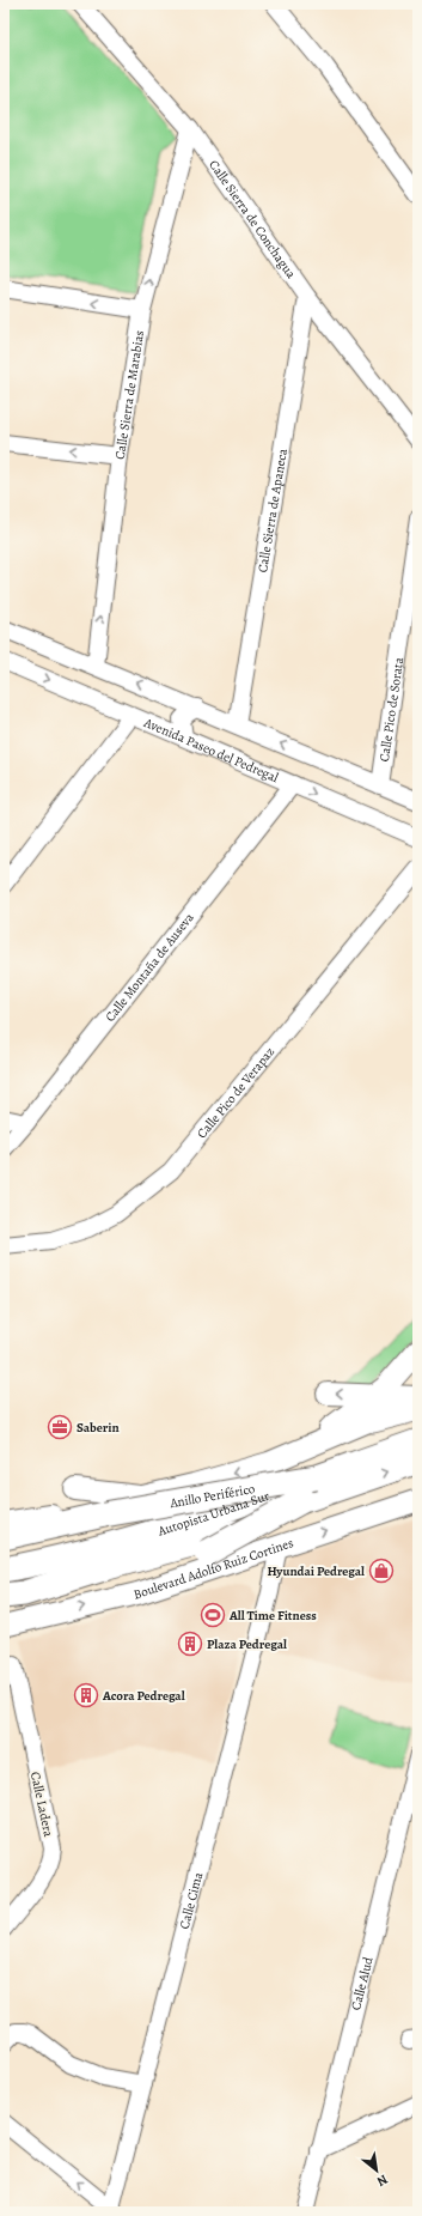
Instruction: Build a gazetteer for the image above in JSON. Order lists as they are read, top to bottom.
{
  "streets": {
    "highway": ["Anillo Periférico", "Autopista Urbana Sur"],
    "main road": ["Boulevard Adolfo Ruiz Cortines"],
    "street": [
      "Calle Sierra de Conchagua",
      "Calle Sierra de Marabias",
      "Calle Sierra de Apaneca",
      "Calle Pico de Sorata",
      "Avenida Paseo del Pedregal",
      "Calle Montaña de Auseva",
      "Calle Pico de Verapaz",
      "Calle Ladera",
      "Calle Cima",
      "Calle Alud"
    ]
  },
  "crossings": [
    ["Calle Sierra de Conchagua", "Calle Sierra de Marabias"],
    ["Calle Sierra de Conchagua", "Calle Sierra de Apaneca"],
    ["Avenida Paseo del Pedregal", "Calle Montaña de Auseva"],
    ["Boulevard Adolfo Ruiz Cortines", "Calle Cima"]
  ],
  "one_way": ["Calle Sierra de Marabias"],
  "places": {
    "office": ["Saberin"],
    "shop": ["Hyundai Pedregal"],
    "sports": ["All Time Fitness"],
    "building": ["Plaza Pedregal", "Acora Pedregal"]
  },
  "north": "bottom right"
}
